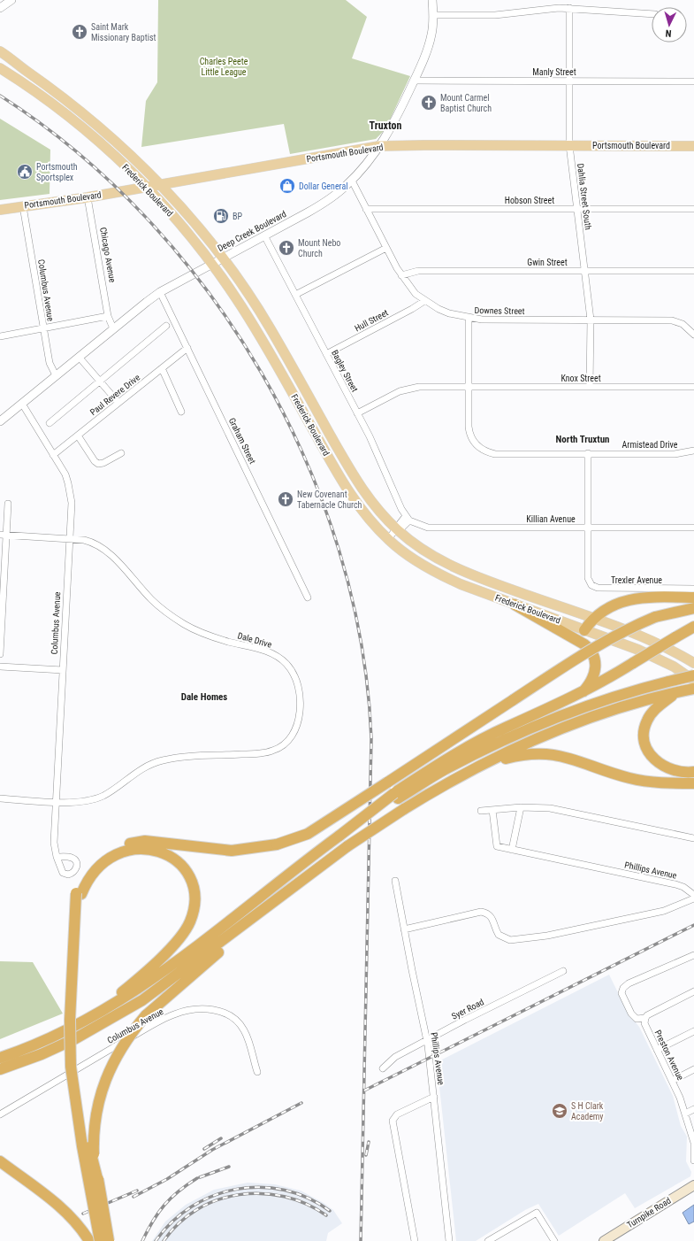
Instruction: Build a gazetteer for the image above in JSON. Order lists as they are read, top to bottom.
{
  "streets": {
    "main road": ["Portsmouth Boulevard", "Frederick Boulevard", "Turnpike Road"],
    "street": [
      "Manly Street",
      "Dahlia Street South",
      "Hobson Street",
      "Deep Creek Boulevard",
      "Chicago Avenue",
      "Gwin Street",
      "Columbus Avenue",
      "Downes Street",
      "Hull Street",
      "Bagley Street",
      "Knox Street",
      "Paul Revere Drive",
      "Graham Street",
      "Armistead Drive",
      "Killian Avenue",
      "Trexler Avenue",
      "Dale Drive",
      "Phillips Avenue",
      "Syer Road",
      "Preston Avenue"
    ]
  },
  "crossings": [
    ["Manly Street", "Dahlia Street South"],
    ["Manly Street", "Deep Creek Boulevard"],
    ["Portsmouth Boulevard", "Frederick Boulevard"],
    ["Portsmouth Boulevard", "Dahlia Street South"],
    ["Portsmouth Boulevard", "Deep Creek Boulevard"],
    ["Portsmouth Boulevard", "Chicago Avenue"],
    ["Portsmouth Boulevard", "Columbus Avenue"],
    ["Frederick Boulevard", "Deep Creek Boulevard"],
    ["Dahlia Street South", "Hobson Street"],
    ["Dahlia Street South", "Gwin Street"],
    ["Dahlia Street South", "Downes Street"],
    ["Dahlia Street South", "Knox Street"],
    ["Hobson Street", "Downes Street"],
    ["Deep Creek Boulevard", "Chicago Avenue"],
    ["Deep Creek Boulevard", "Columbus Avenue"],
    ["Deep Creek Boulevard", "Downes Street"],
    ["Deep Creek Boulevard", "Bagley Street"],
    ["Deep Creek Boulevard", "Graham Street"],
    ["Gwin Street", "Downes Street"],
    ["Columbus Avenue", "Paul Revere Drive"],
    ["Columbus Avenue", "Dale Drive"],
    ["Downes Street", "Hull Street"],
    ["Downes Street", "Armistead Drive"],
    ["Hull Street", "Bagley Street"],
    ["Bagley Street", "Killian Avenue"],
    ["Knox Street", "Armistead Drive"],
    ["Paul Revere Drive", "Graham Street"],
    ["Killian Avenue", "Trexler Avenue"],
    ["Phillips Avenue", "Syer Road"]
  ],
  "districts": ["Truxton", "North Truxtun", "Dale Homes"],
  "parks": ["Charles Peete Little League"],
  "places": {
    "church": [
      "Saint Mark Missionary Baptist",
      "Mount Carmel Baptist Church",
      "Mount Nebo Church",
      "New Covenant Tabernacle Church"
    ],
    "public building": ["Portsmouth Sportsplex"],
    "shop": ["Dollar General"],
    "fuel station": ["BP"],
    "school or university": ["S H Clark Academy"]
  },
  "north": "bottom"
}
